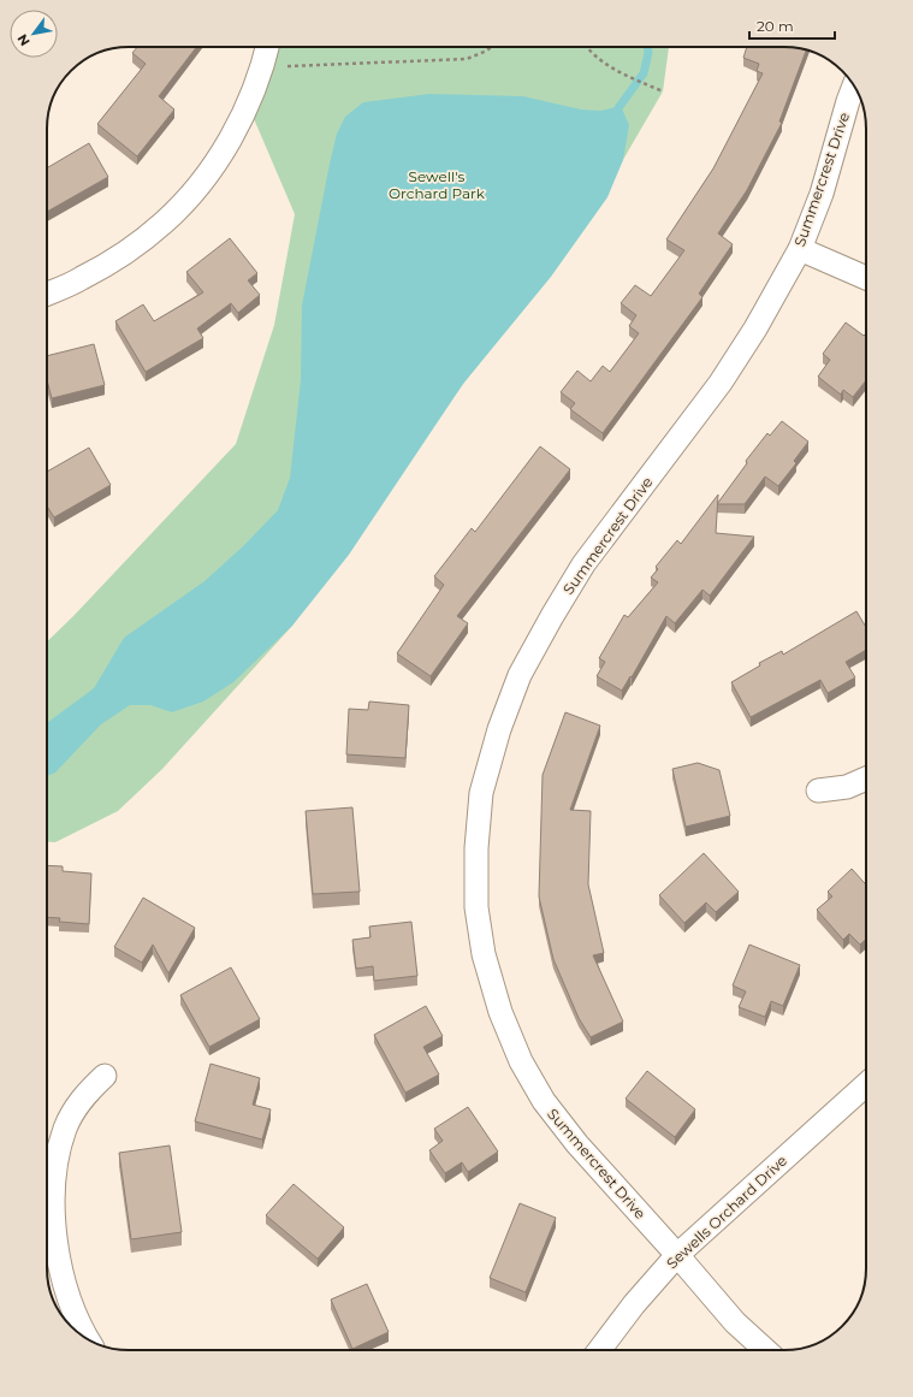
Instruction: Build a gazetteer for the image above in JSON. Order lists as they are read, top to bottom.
{
  "streets": {
    "street": ["Summercrest Drive", "Sewells Orchard Drive"]
  },
  "crossings": [
    ["Summercrest Drive", "Sewells Orchard Drive"]
  ],
  "parks": ["Sewell's Orchard Park"],
  "scale_bar": "20 m",
  "north": "bottom left"
}
